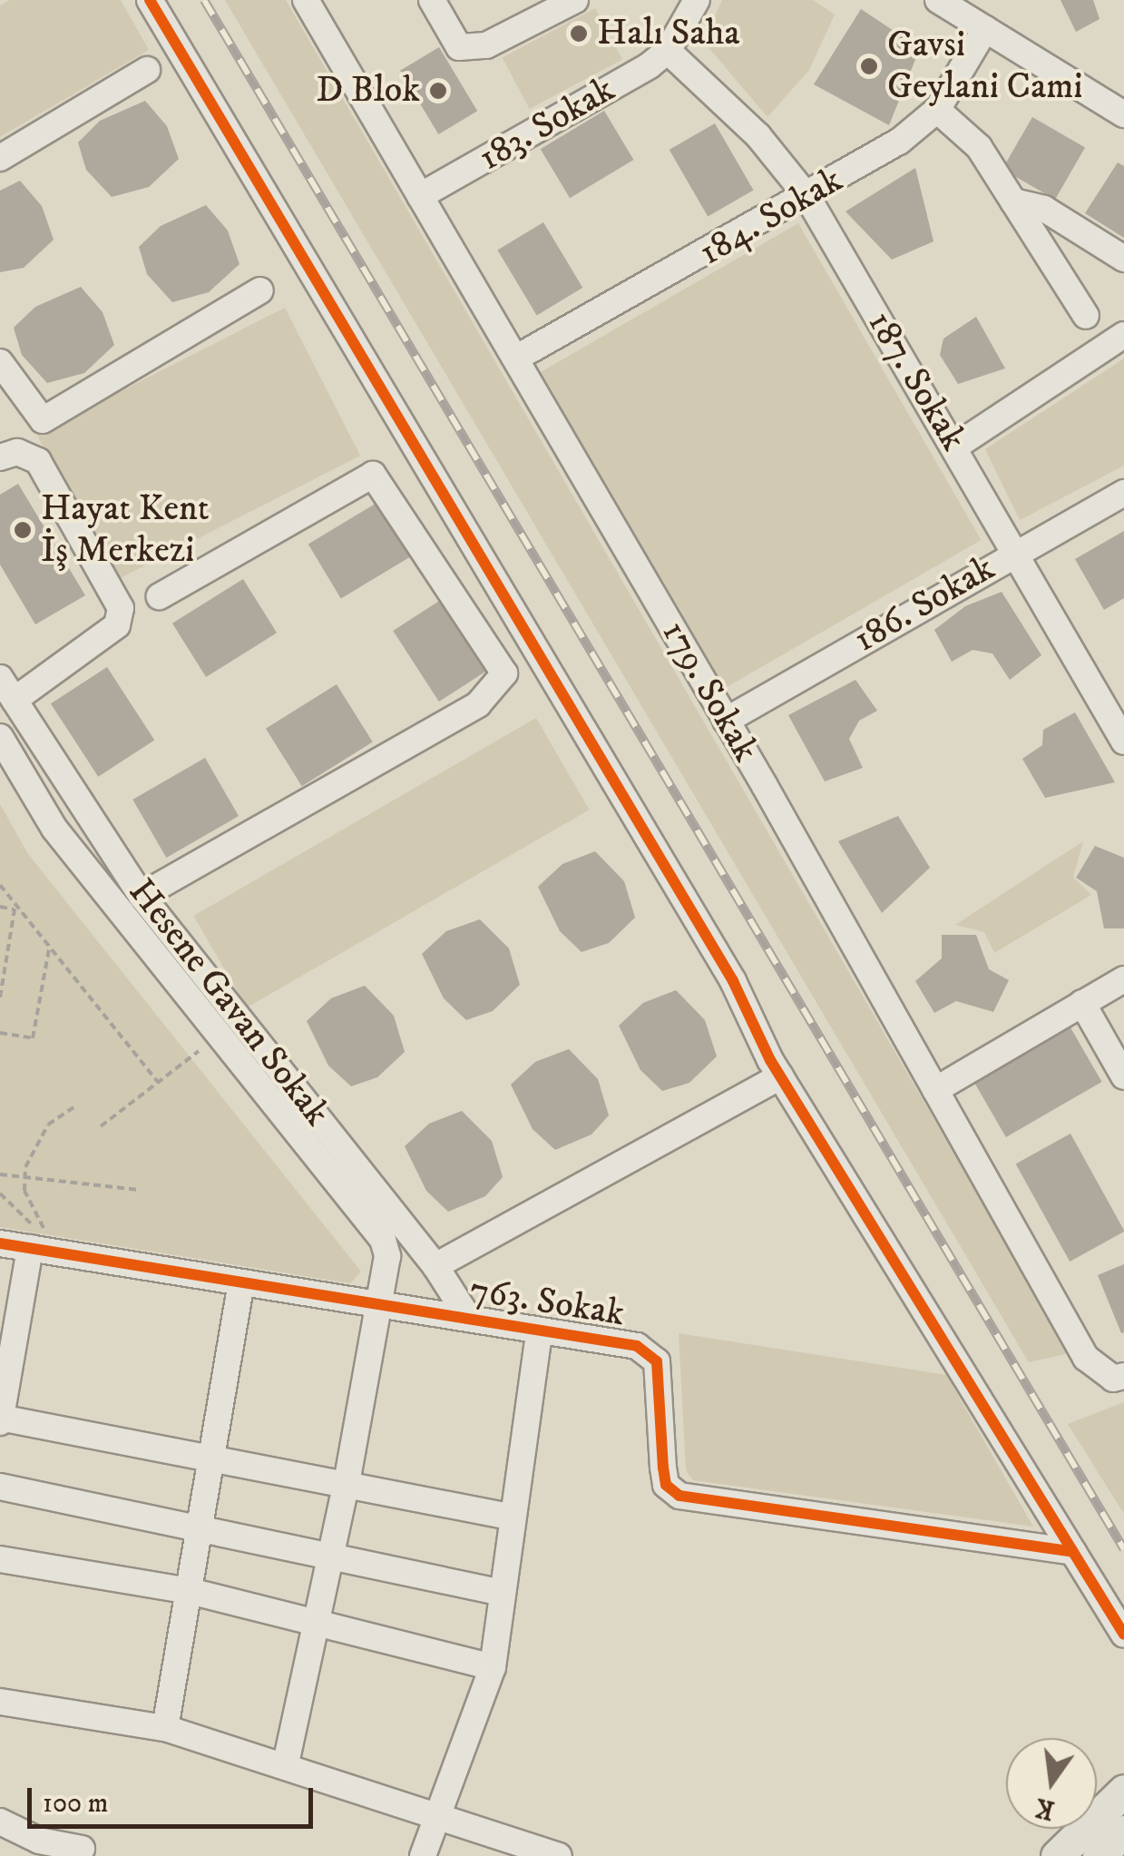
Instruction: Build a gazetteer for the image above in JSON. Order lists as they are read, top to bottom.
{
  "streets": {
    "street": [
      "183. Sokak",
      "184. Sokak",
      "187. Sokak",
      "186. Sokak",
      "179. Sokak",
      "Hesene Gavan Sokak",
      "763. Sokak"
    ]
  },
  "crossings": [
    ["183. Sokak", "187. Sokak"],
    ["183. Sokak", "179. Sokak"],
    ["184. Sokak", "187. Sokak"],
    ["184. Sokak", "179. Sokak"],
    ["187. Sokak", "186. Sokak"],
    ["186. Sokak", "179. Sokak"],
    ["Hesene Gavan Sokak", "763. Sokak"]
  ],
  "places": [
    "Halı Saha",
    "Gavsi Geylani Cami",
    "D Blok",
    "Hayat Kent İş Merkezi"
  ],
  "scale_bar": "100 m",
  "north": "bottom"
}
